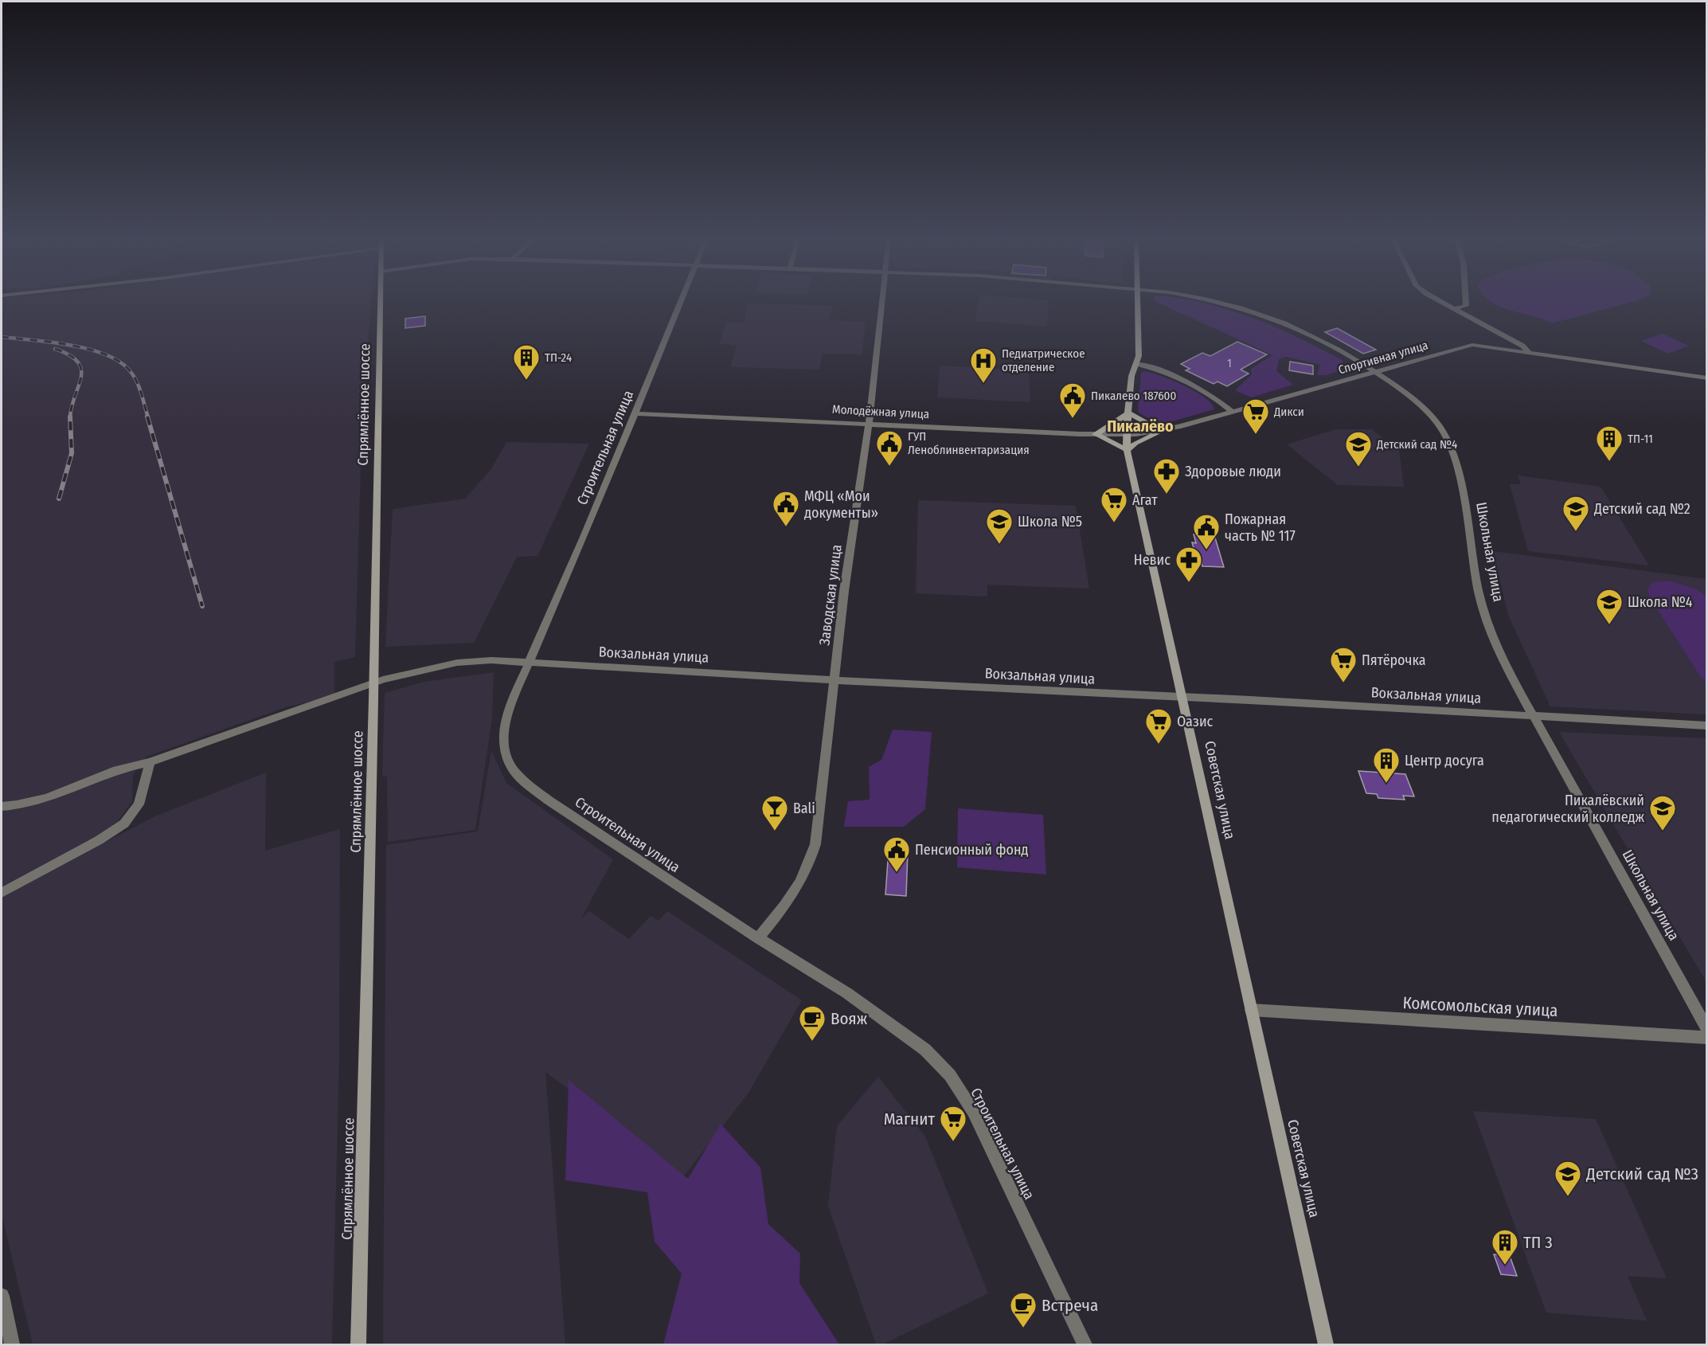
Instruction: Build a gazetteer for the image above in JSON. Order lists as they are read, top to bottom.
{
  "streets": {
    "street": [
      "Спортивная улица",
      "Спрямлённое шоссе",
      "Молодёжная улица",
      "Строительная улица",
      "Школьная улица",
      "Заводская улица",
      "Вокзальная улица",
      "Советская улица",
      "Комсомольская улица"
    ]
  },
  "crossings": [
    ["Спортивная улица", "Молодёжная улица"],
    ["Спортивная улица", "Школьная улица"],
    ["Спортивная улица", "Советская улица"],
    ["Спрямлённое шоссе", "Вокзальная улица"],
    ["Молодёжная улица", "Строительная улица"],
    ["Молодёжная улица", "Заводская улица"],
    ["Молодёжная улица", "Советская улица"],
    ["Строительная улица", "Заводская улица"],
    ["Строительная улица", "Вокзальная улица"],
    ["Школьная улица", "Вокзальная улица"],
    ["Заводская улица", "Вокзальная улица"],
    ["Вокзальная улица", "Советская улица"],
    ["Советская улица", "Комсомольская улица"]
  ],
  "districts": ["Пикалёво"],
  "places": {
    "building": [
      "ТП-24",
      "ТП-11",
      "Центр досуга",
      "ТП 3"
    ],
    "hospital": ["Педиатрическое отделение"],
    "public building": [
      "Пикалево 187600",
      "ГУП Леноблинвентаризация",
      "МФЦ «Мои документы»",
      "Пожарная часть № 117",
      "Пенсионный фонд"
    ],
    "supermarket": [
      "Дикси",
      "Агат",
      "Пятёрочка",
      "Оазис",
      "Магнит"
    ],
    "school or university": [
      "Детский сад №4",
      "Детский сад №2",
      "Школа №5",
      "Школа №4",
      "Пикалёвский педагогический колледж",
      "Детский сад №3"
    ],
    "pharmacy": ["Здоровые люди", "Невис"],
    "bar": ["Bali"],
    "cafe": ["Вояж", "Встреча"]
  },
  "house_numbers": ["1"]
}
